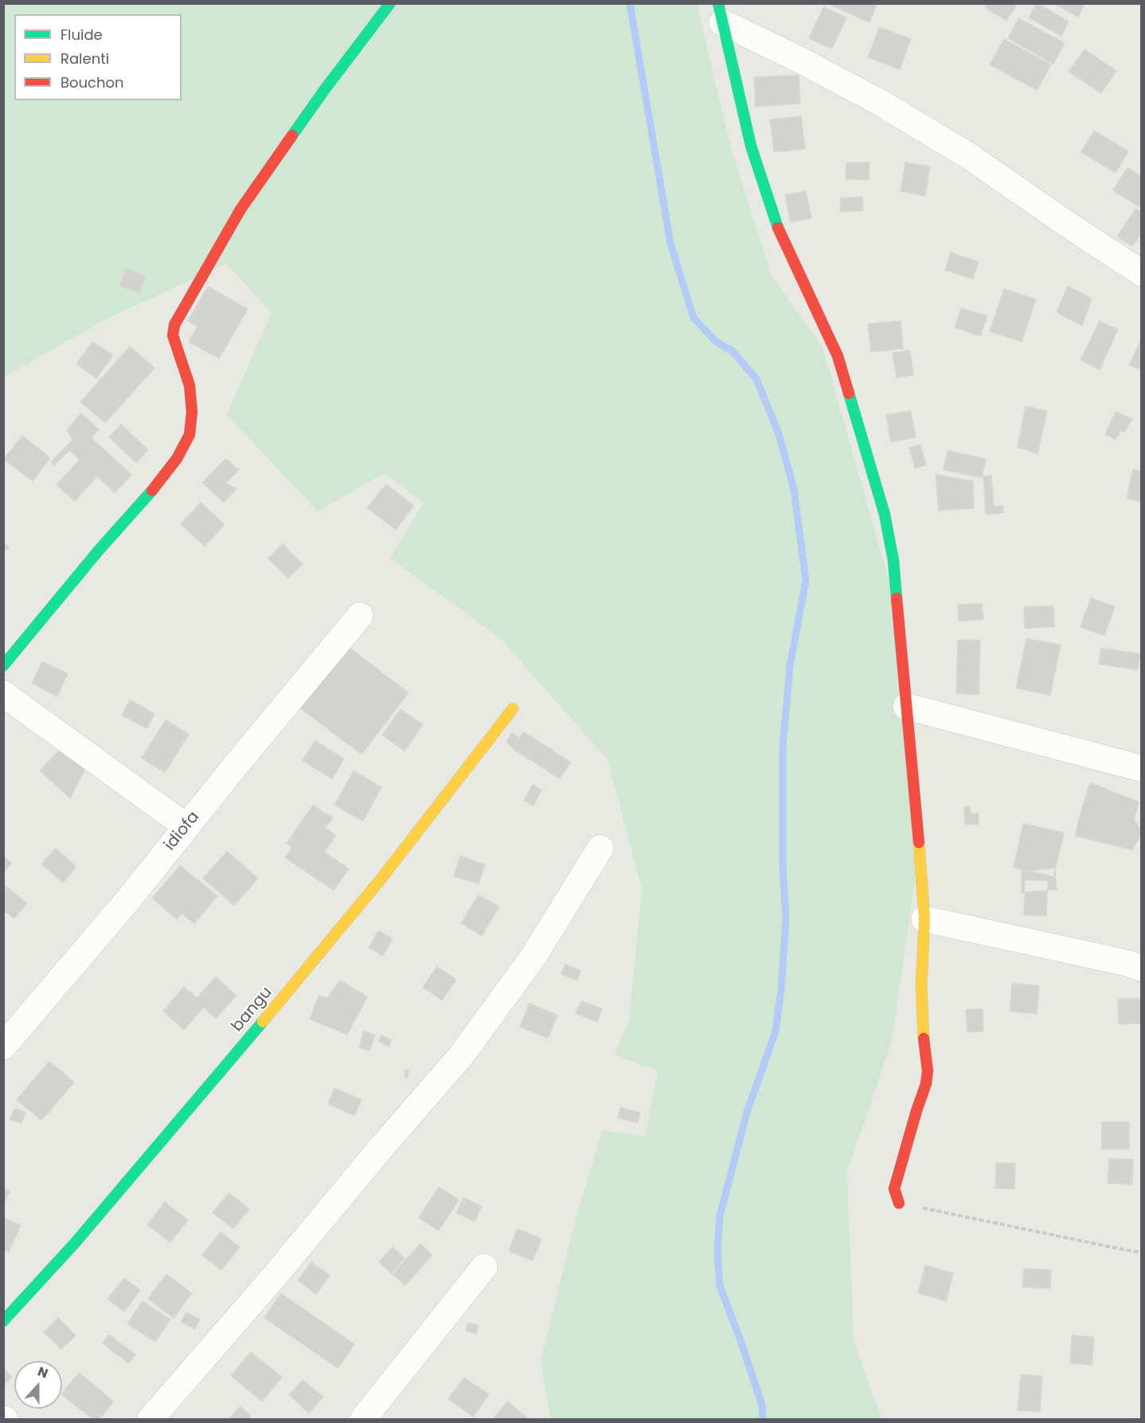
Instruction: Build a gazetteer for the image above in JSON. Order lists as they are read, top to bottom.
{
  "streets": {
    "street": ["idiofa", "bangu"]
  },
  "legend": ["Fluide", "Ralenti", "Bouchon"],
  "north": "top"
}
